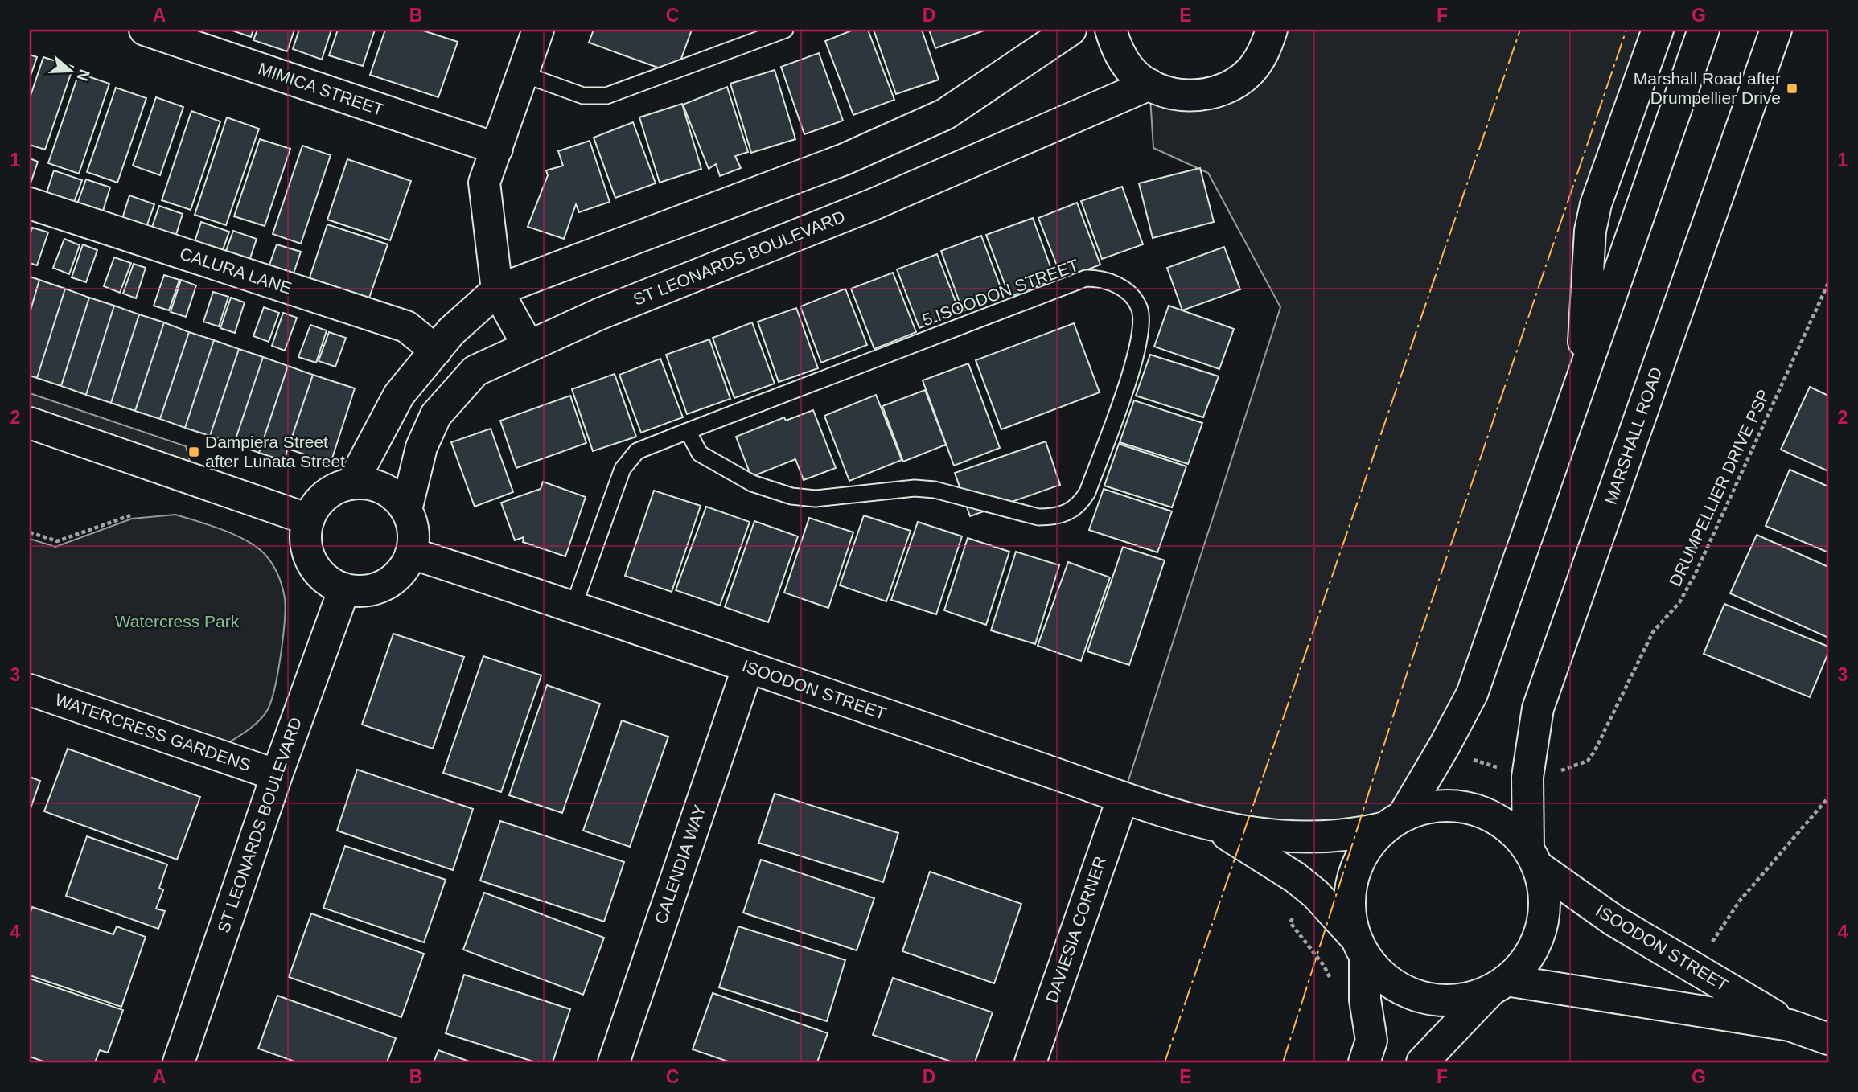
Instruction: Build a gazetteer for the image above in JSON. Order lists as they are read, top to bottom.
{
  "streets": {
    "street": [
      "MIMICA STREET",
      "ST LEONARDS BOULEVARD",
      "CALURA LANE",
      "MARSHALL ROAD",
      "ISOODON STREET",
      "WATERCRESS GARDENS",
      "CALENDIA WAY",
      "DAVIESIA CORNER"
    ],
    "lane": ["5 ISOODON STREET"],
    "path": ["DRUMPELLIER DRIVE PSP"]
  },
  "crossings": [
    ["ST LEONARDS BOULEVARD", "ISOODON STREET"],
    ["ST LEONARDS BOULEVARD", "WATERCRESS GARDENS"],
    ["5 ISOODON STREET", "ISOODON STREET"],
    ["MARSHALL ROAD", "DRUMPELLIER DRIVE PSP"],
    ["MARSHALL ROAD", "ISOODON STREET"],
    ["ISOODON STREET", "CALENDIA WAY"],
    ["ISOODON STREET", "DAVIESIA CORNER"]
  ],
  "parks": ["Watercress Park"],
  "places": {
    "transit": ["Marshall Road after Drumpellier Drive", "Dampiera Street after Lunata Street"]
  },
  "north": "right",
  "grid": {
    "columns": [
      "A",
      "B",
      "C",
      "D",
      "E",
      "F",
      "G"
    ],
    "rows": [
      "1",
      "2",
      "3",
      "4"
    ]
  }
}
